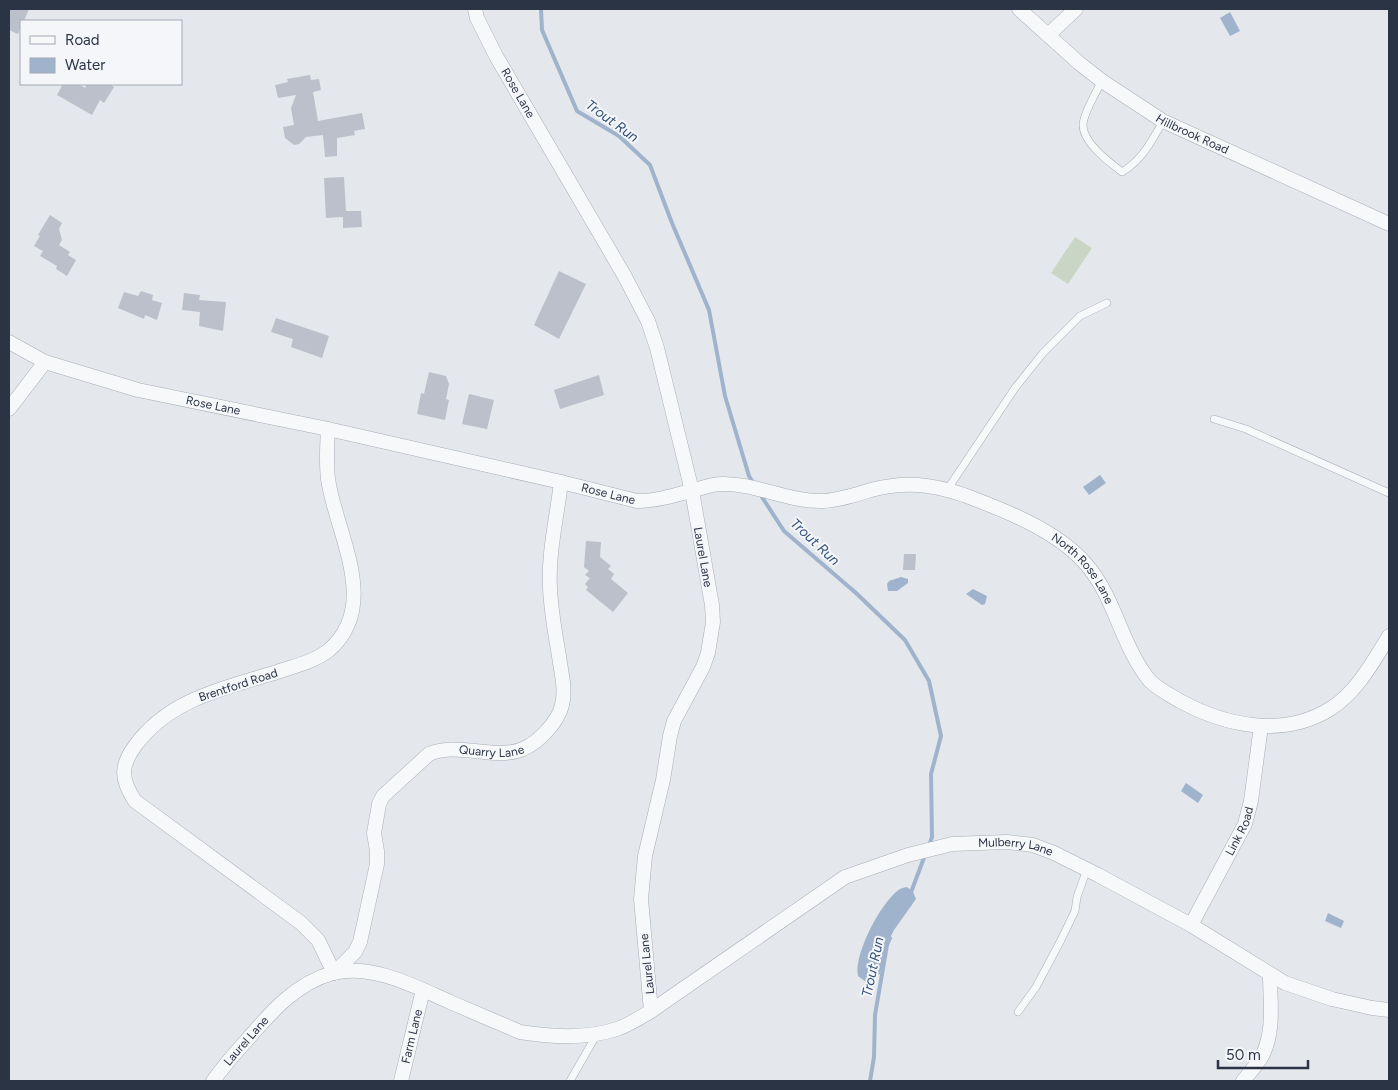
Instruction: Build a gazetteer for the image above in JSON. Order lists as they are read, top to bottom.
{
  "streets": {
    "street": [
      "Rose Lane",
      "Hillbrook Road",
      "Laurel Lane",
      "North Rose Lane",
      "Brentford Road",
      "Quarry Lane",
      "Link Road",
      "Mulberry Lane",
      "Farm Lane"
    ]
  },
  "crossings": [
    ["Rose Lane", "Laurel Lane"],
    ["Rose Lane", "North Rose Lane"],
    ["Rose Lane", "Brentford Road"],
    ["Rose Lane", "Quarry Lane"],
    ["Laurel Lane", "North Rose Lane"],
    ["Laurel Lane", "Brentford Road"],
    ["Laurel Lane", "Quarry Lane"],
    ["Laurel Lane", "Mulberry Lane"],
    ["Laurel Lane", "Farm Lane"],
    ["North Rose Lane", "Link Road"],
    ["Brentford Road", "Quarry Lane"],
    ["Link Road", "Mulberry Lane"]
  ],
  "water": ["Trout Run"],
  "legend": ["Road", "Water"],
  "scale_bar": "50 m"
}
